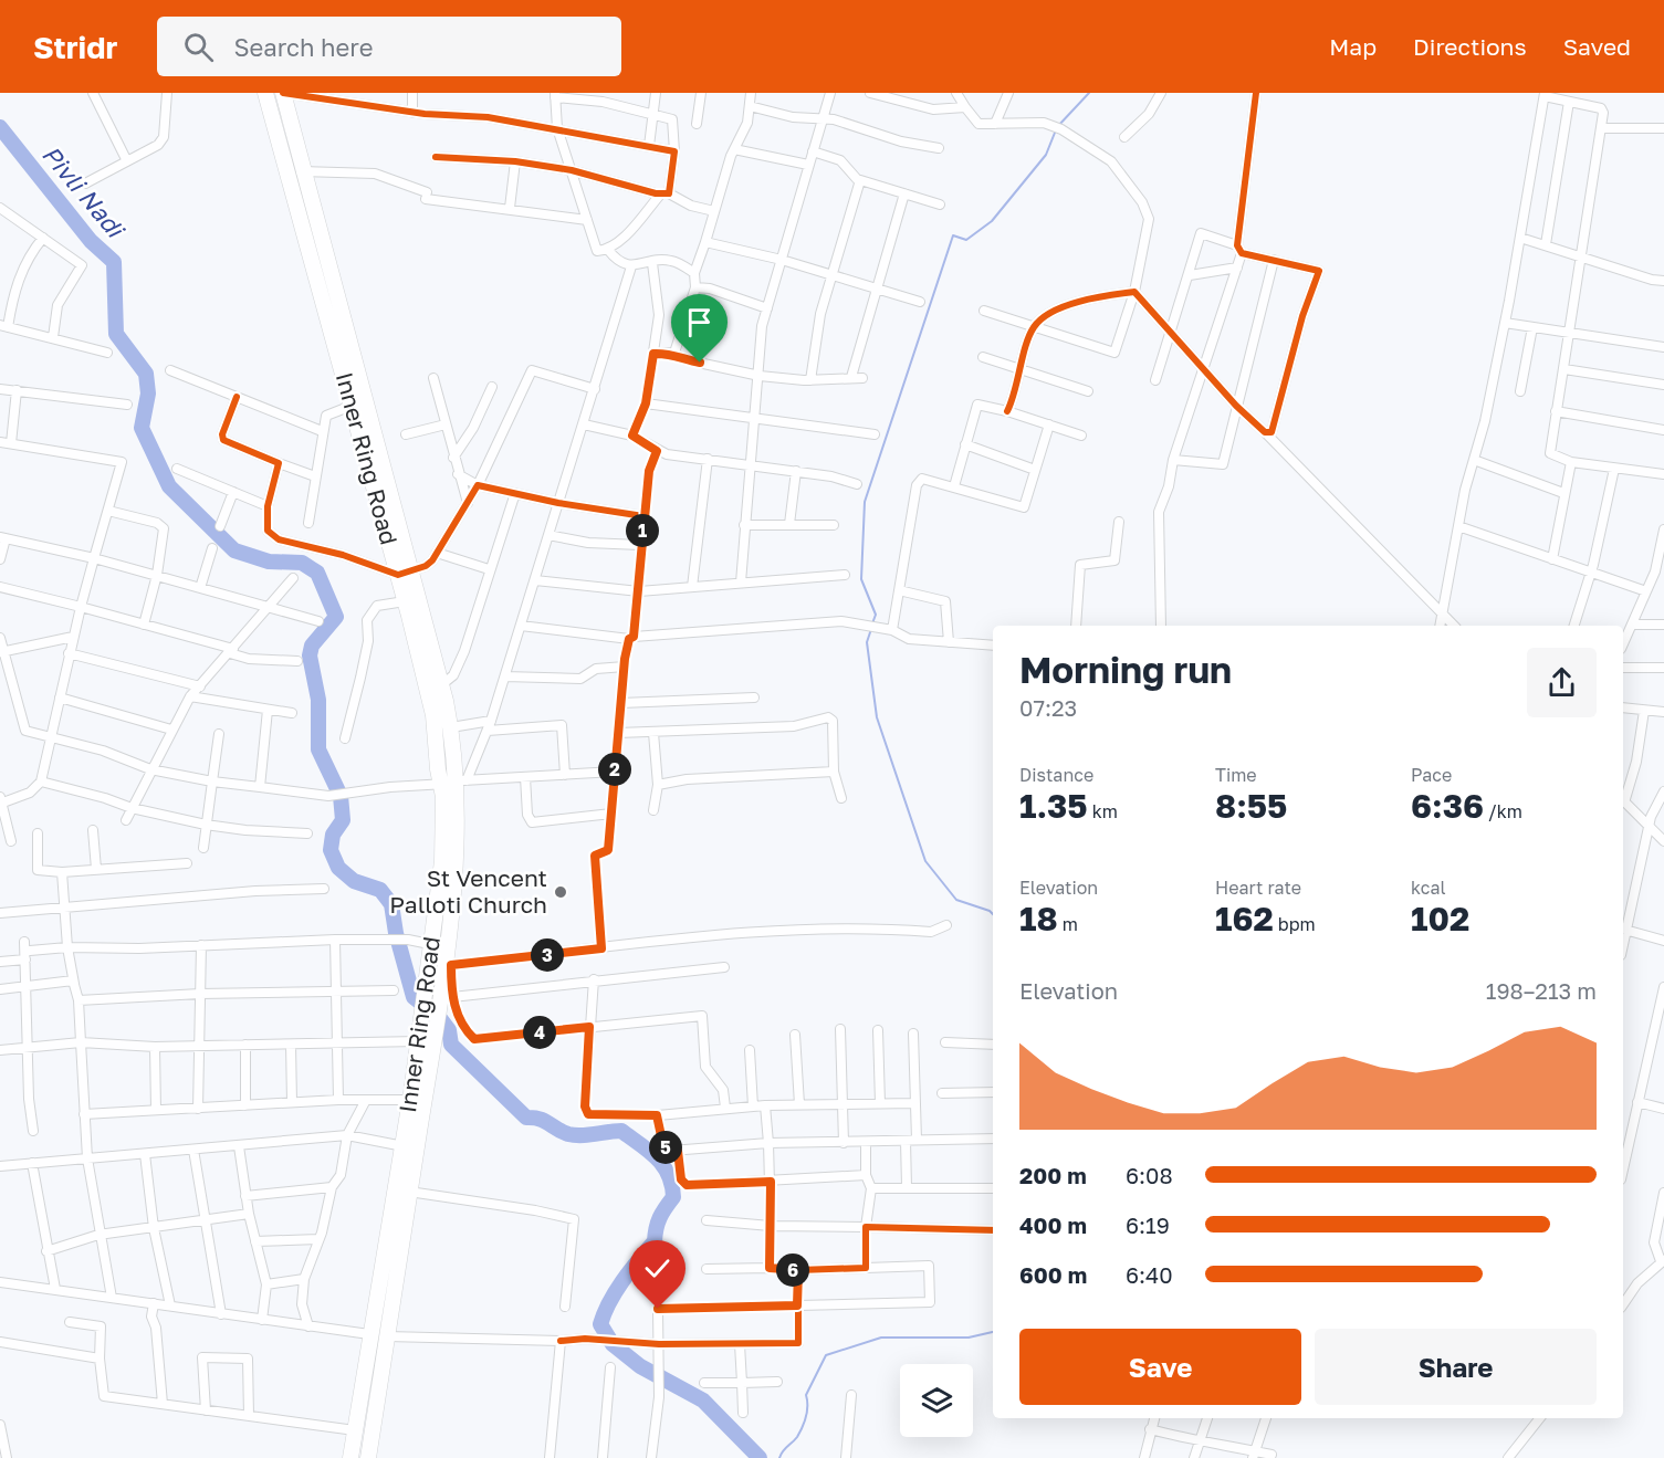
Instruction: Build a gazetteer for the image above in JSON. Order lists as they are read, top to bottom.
{
  "streets": {
    "highway": ["Inner Ring Road"]
  },
  "water": ["Pivli Nadi"],
  "places": ["St Vencent Palloti Church"],
  "page": {
    "header": "Stridr",
    "search": "Search here",
    "nav": ["Map", "Directions", "Saved"],
    "pins": [
      "1",
      "2",
      "3",
      "4",
      "5",
      "6"
    ],
    "heading": ["Morning run", "07:23"],
    "stats": [
      ["Distance", "1.35 km"],
      ["Time", "8:55"],
      ["Pace", "6:36 /km"],
      ["Elevation", "18 m"],
      ["Heart rate", "162 bpm"],
      ["kcal", "102"]
    ],
    "chart": ["Elevation", "198–213 m"],
    "list": [
      {
        "name": "200 m",
        "note": "6:08"
      },
      {
        "name": "400 m",
        "note": "6:19"
      },
      {
        "name": "600 m",
        "note": "6:40"
      }
    ],
    "buttons": ["Save", "Share"]
  }
}
